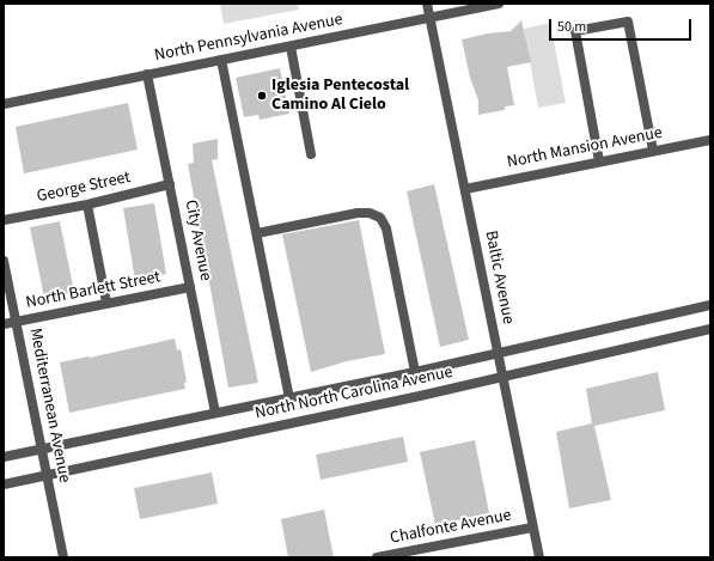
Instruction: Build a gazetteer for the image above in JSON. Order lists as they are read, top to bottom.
{
  "streets": {
    "street": [
      "North Pennsylvania Avenue",
      "North Mansion Avenue",
      "George Street",
      "City Avenue",
      "Baltic Avenue",
      "North Barlett Street",
      "North North Carolina Avenue",
      "Mediterranean Avenue",
      "Chalfonte Avenue"
    ]
  },
  "crossings": [
    ["North Pennsylvania Avenue", "City Avenue"],
    ["North Pennsylvania Avenue", "Baltic Avenue"],
    ["North Mansion Avenue", "Baltic Avenue"],
    ["George Street", "City Avenue"],
    ["City Avenue", "North Barlett Street"],
    ["City Avenue", "North North Carolina Avenue"],
    ["Baltic Avenue", "North North Carolina Avenue"],
    ["Baltic Avenue", "Chalfonte Avenue"],
    ["North Barlett Street", "Mediterranean Avenue"],
    ["North North Carolina Avenue", "Mediterranean Avenue"]
  ],
  "places": ["Iglesia Pentecostal Camino Al Cielo"],
  "scale_bar": "50 m"
}
